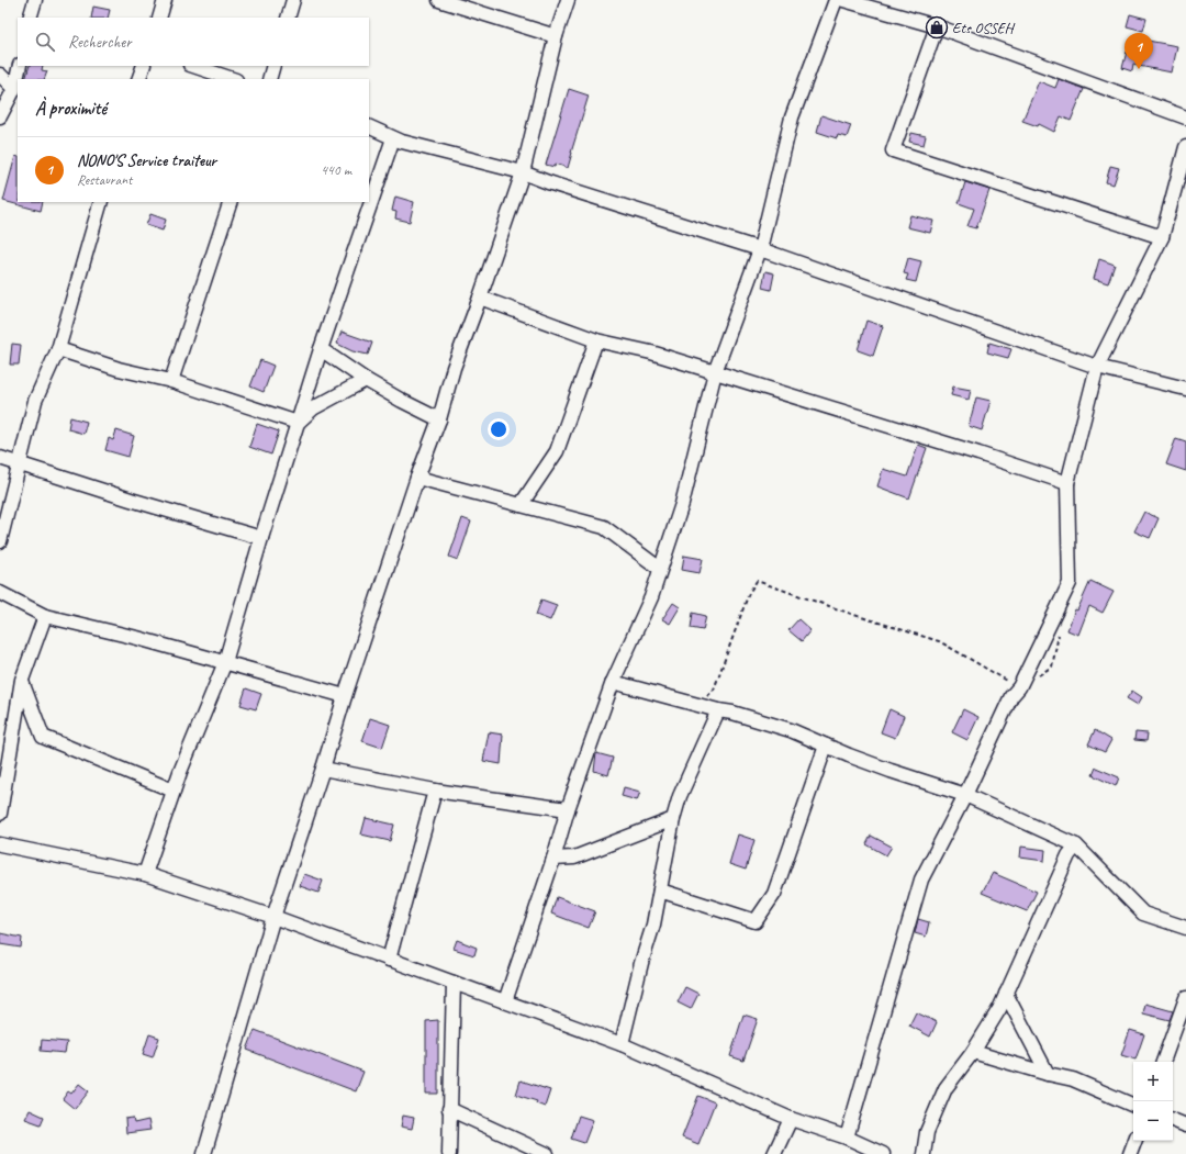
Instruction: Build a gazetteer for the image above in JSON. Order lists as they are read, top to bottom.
{
  "places": {
    "shop": ["Ets OSSEH"]
  },
  "page": {
    "search": "Rechercher",
    "pins": "1",
    "heading": "À proximité",
    "list": [
      {
        "mark": "1",
        "name": "NONO'S Service traiteur",
        "note": "Restaurant",
        "value": "440 m"
      }
    ],
    "map_buttons": ["+", "−"]
  }
}
